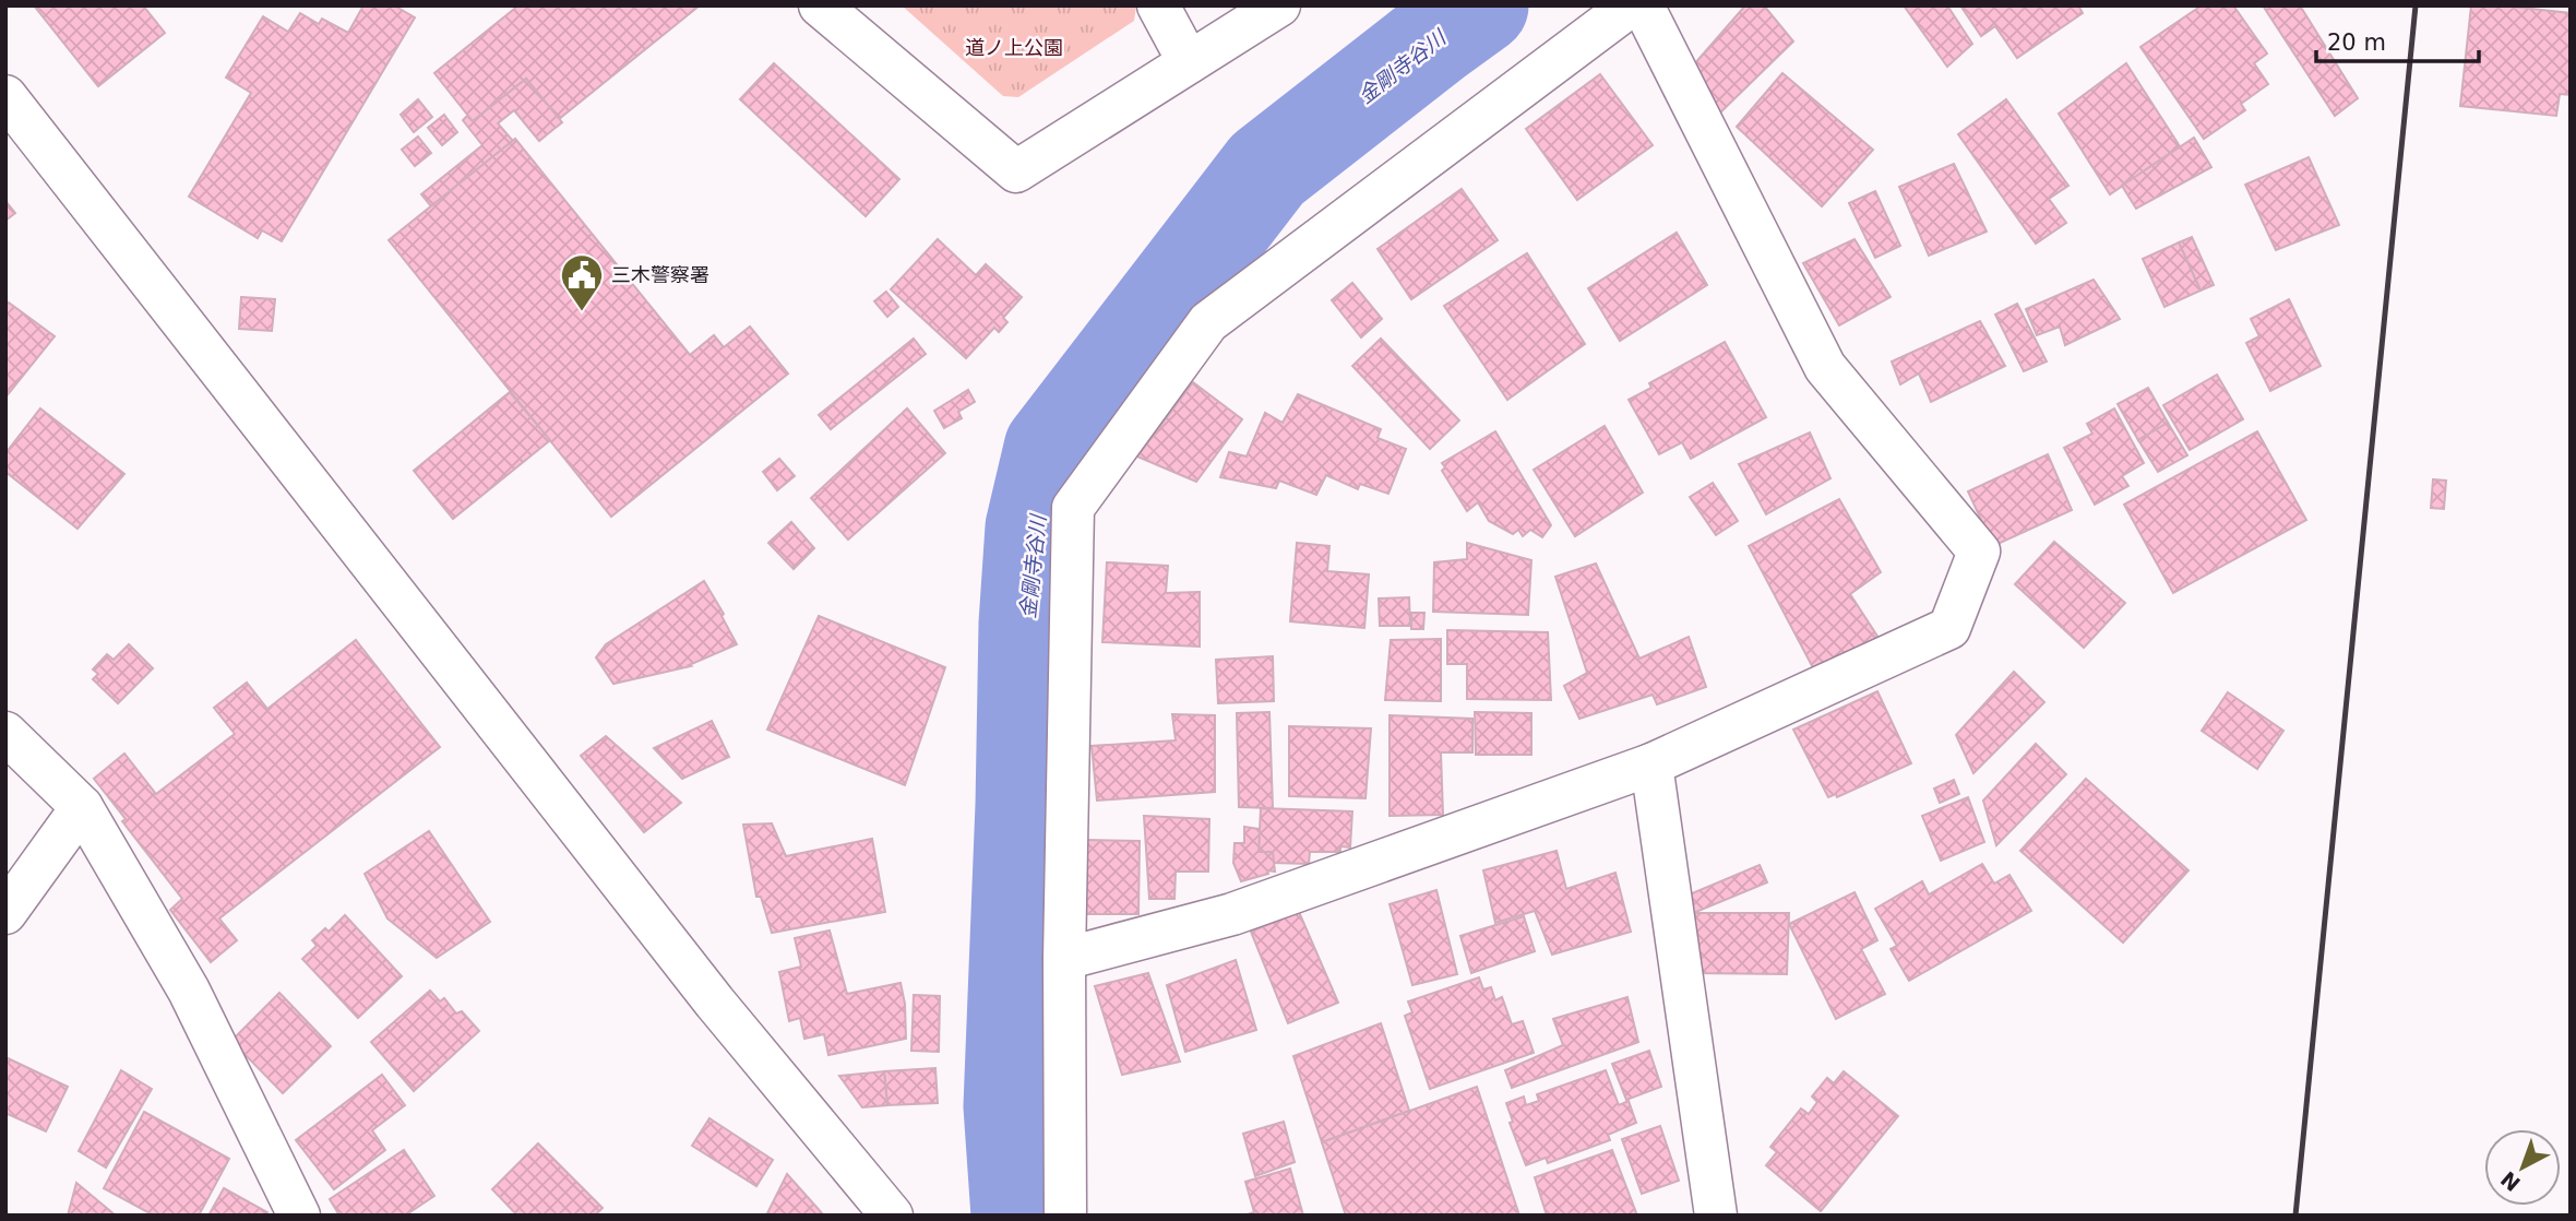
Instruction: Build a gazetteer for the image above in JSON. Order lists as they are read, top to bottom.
{
  "water": ["金剛寺谷川"],
  "parks": ["道ノ上公園"],
  "places": {
    "public building": ["三木警察署"]
  },
  "scale_bar": "20 m",
  "north": "bottom left"
}
